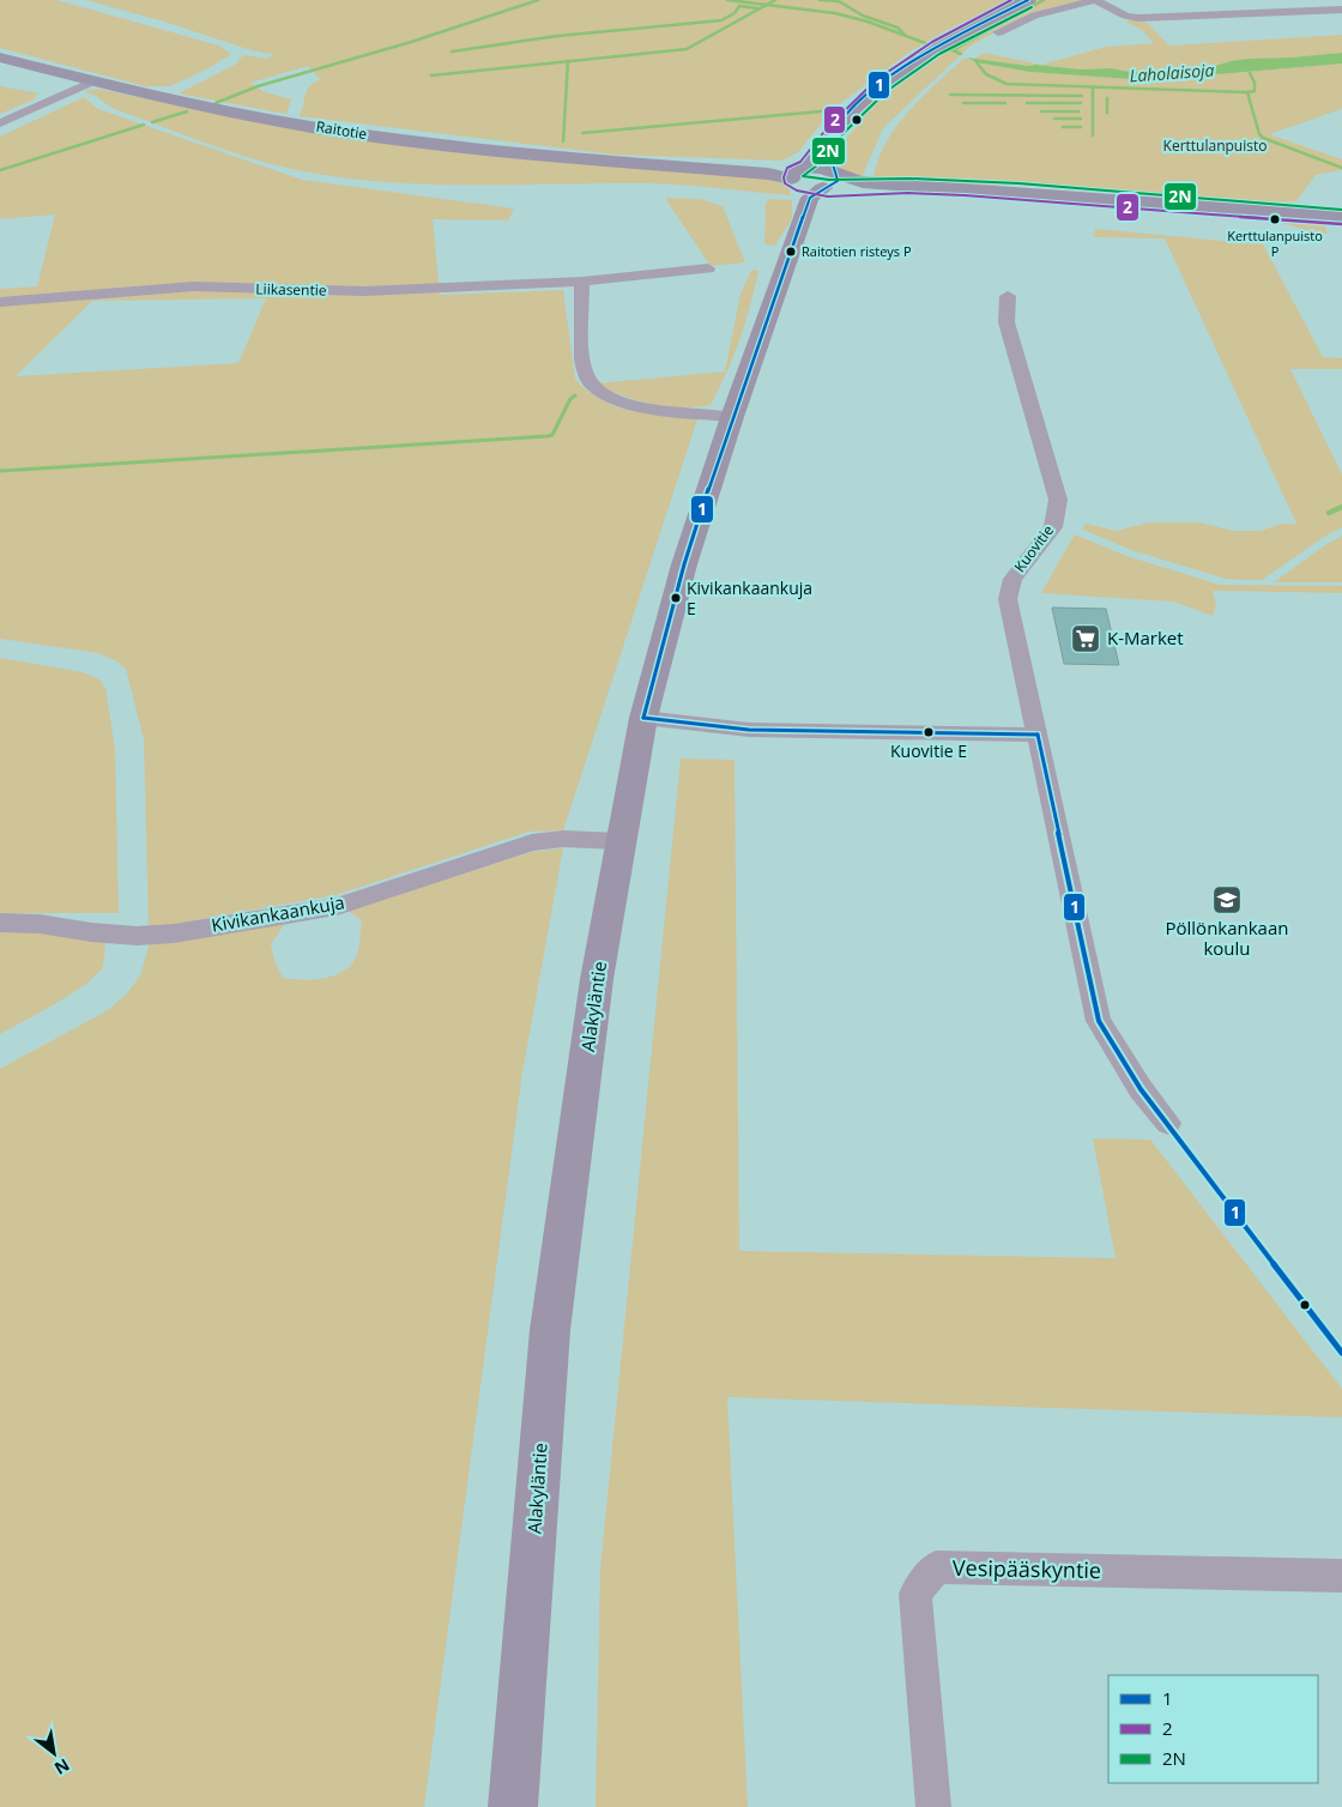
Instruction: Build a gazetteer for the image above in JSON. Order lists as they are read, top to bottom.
{
  "streets": {
    "main road": ["Raitotie", "Alakyläntie"],
    "street": [
      "Liikasentie",
      "Kuovitie",
      "Kivikankaankuja",
      "Vesipääskyntie"
    ]
  },
  "crossings": [
    ["Raitotie", "Alakyläntie"],
    ["Kivikankaankuja", "Alakyläntie"]
  ],
  "water": ["Laholaisoja"],
  "parks": ["Kerttulanpuisto"],
  "places": {
    "other": [
      "Kerttulanpuisto P",
      "Raitotien risteys P",
      "Kivikankaankuja E",
      "Kuovitie E"
    ],
    "supermarket": ["K-Market"],
    "school or university": ["Pöllönkankaan koulu"]
  },
  "lines": ["transit line 1", "transit line 2", "transit line 2N"],
  "legend": ["1", "2", "2N"],
  "north": "bottom right"
}
